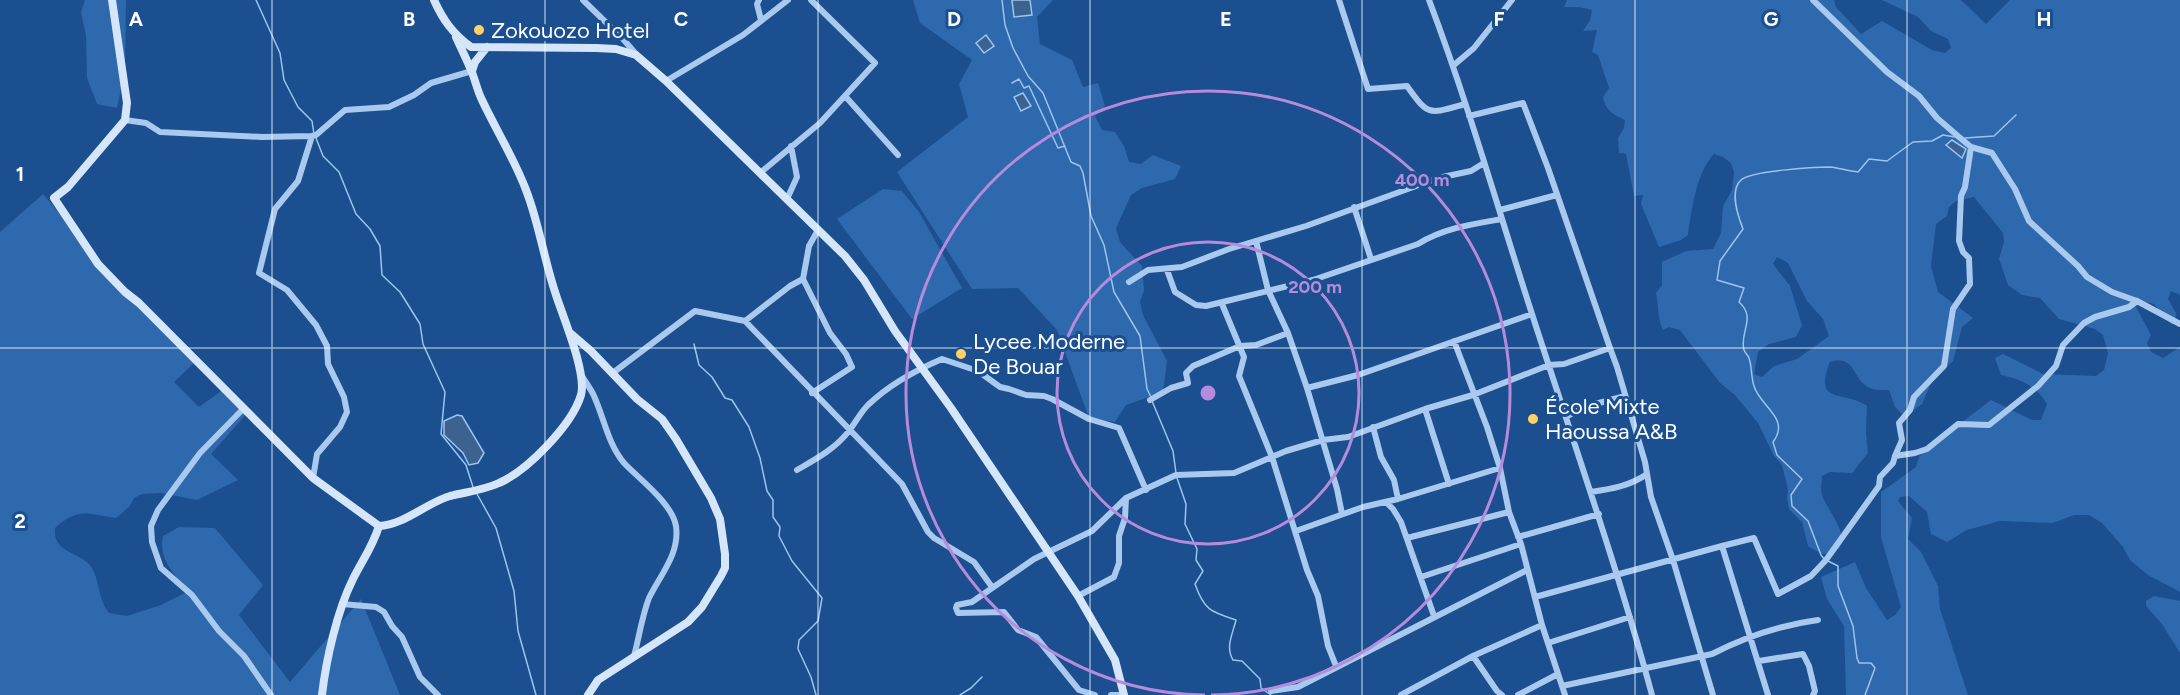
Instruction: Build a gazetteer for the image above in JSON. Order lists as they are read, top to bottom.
{
  "places": ["Zokouozo Hotel", "Lycee Moderne De Bouar", "École Mixte Haoussa A&B"],
  "grid": {
    "columns": [
      "A",
      "B",
      "C",
      "D",
      "E",
      "F",
      "G",
      "H"
    ],
    "rows": ["1", "2"]
  },
  "rings": ["400 m", "200 m"]
}
